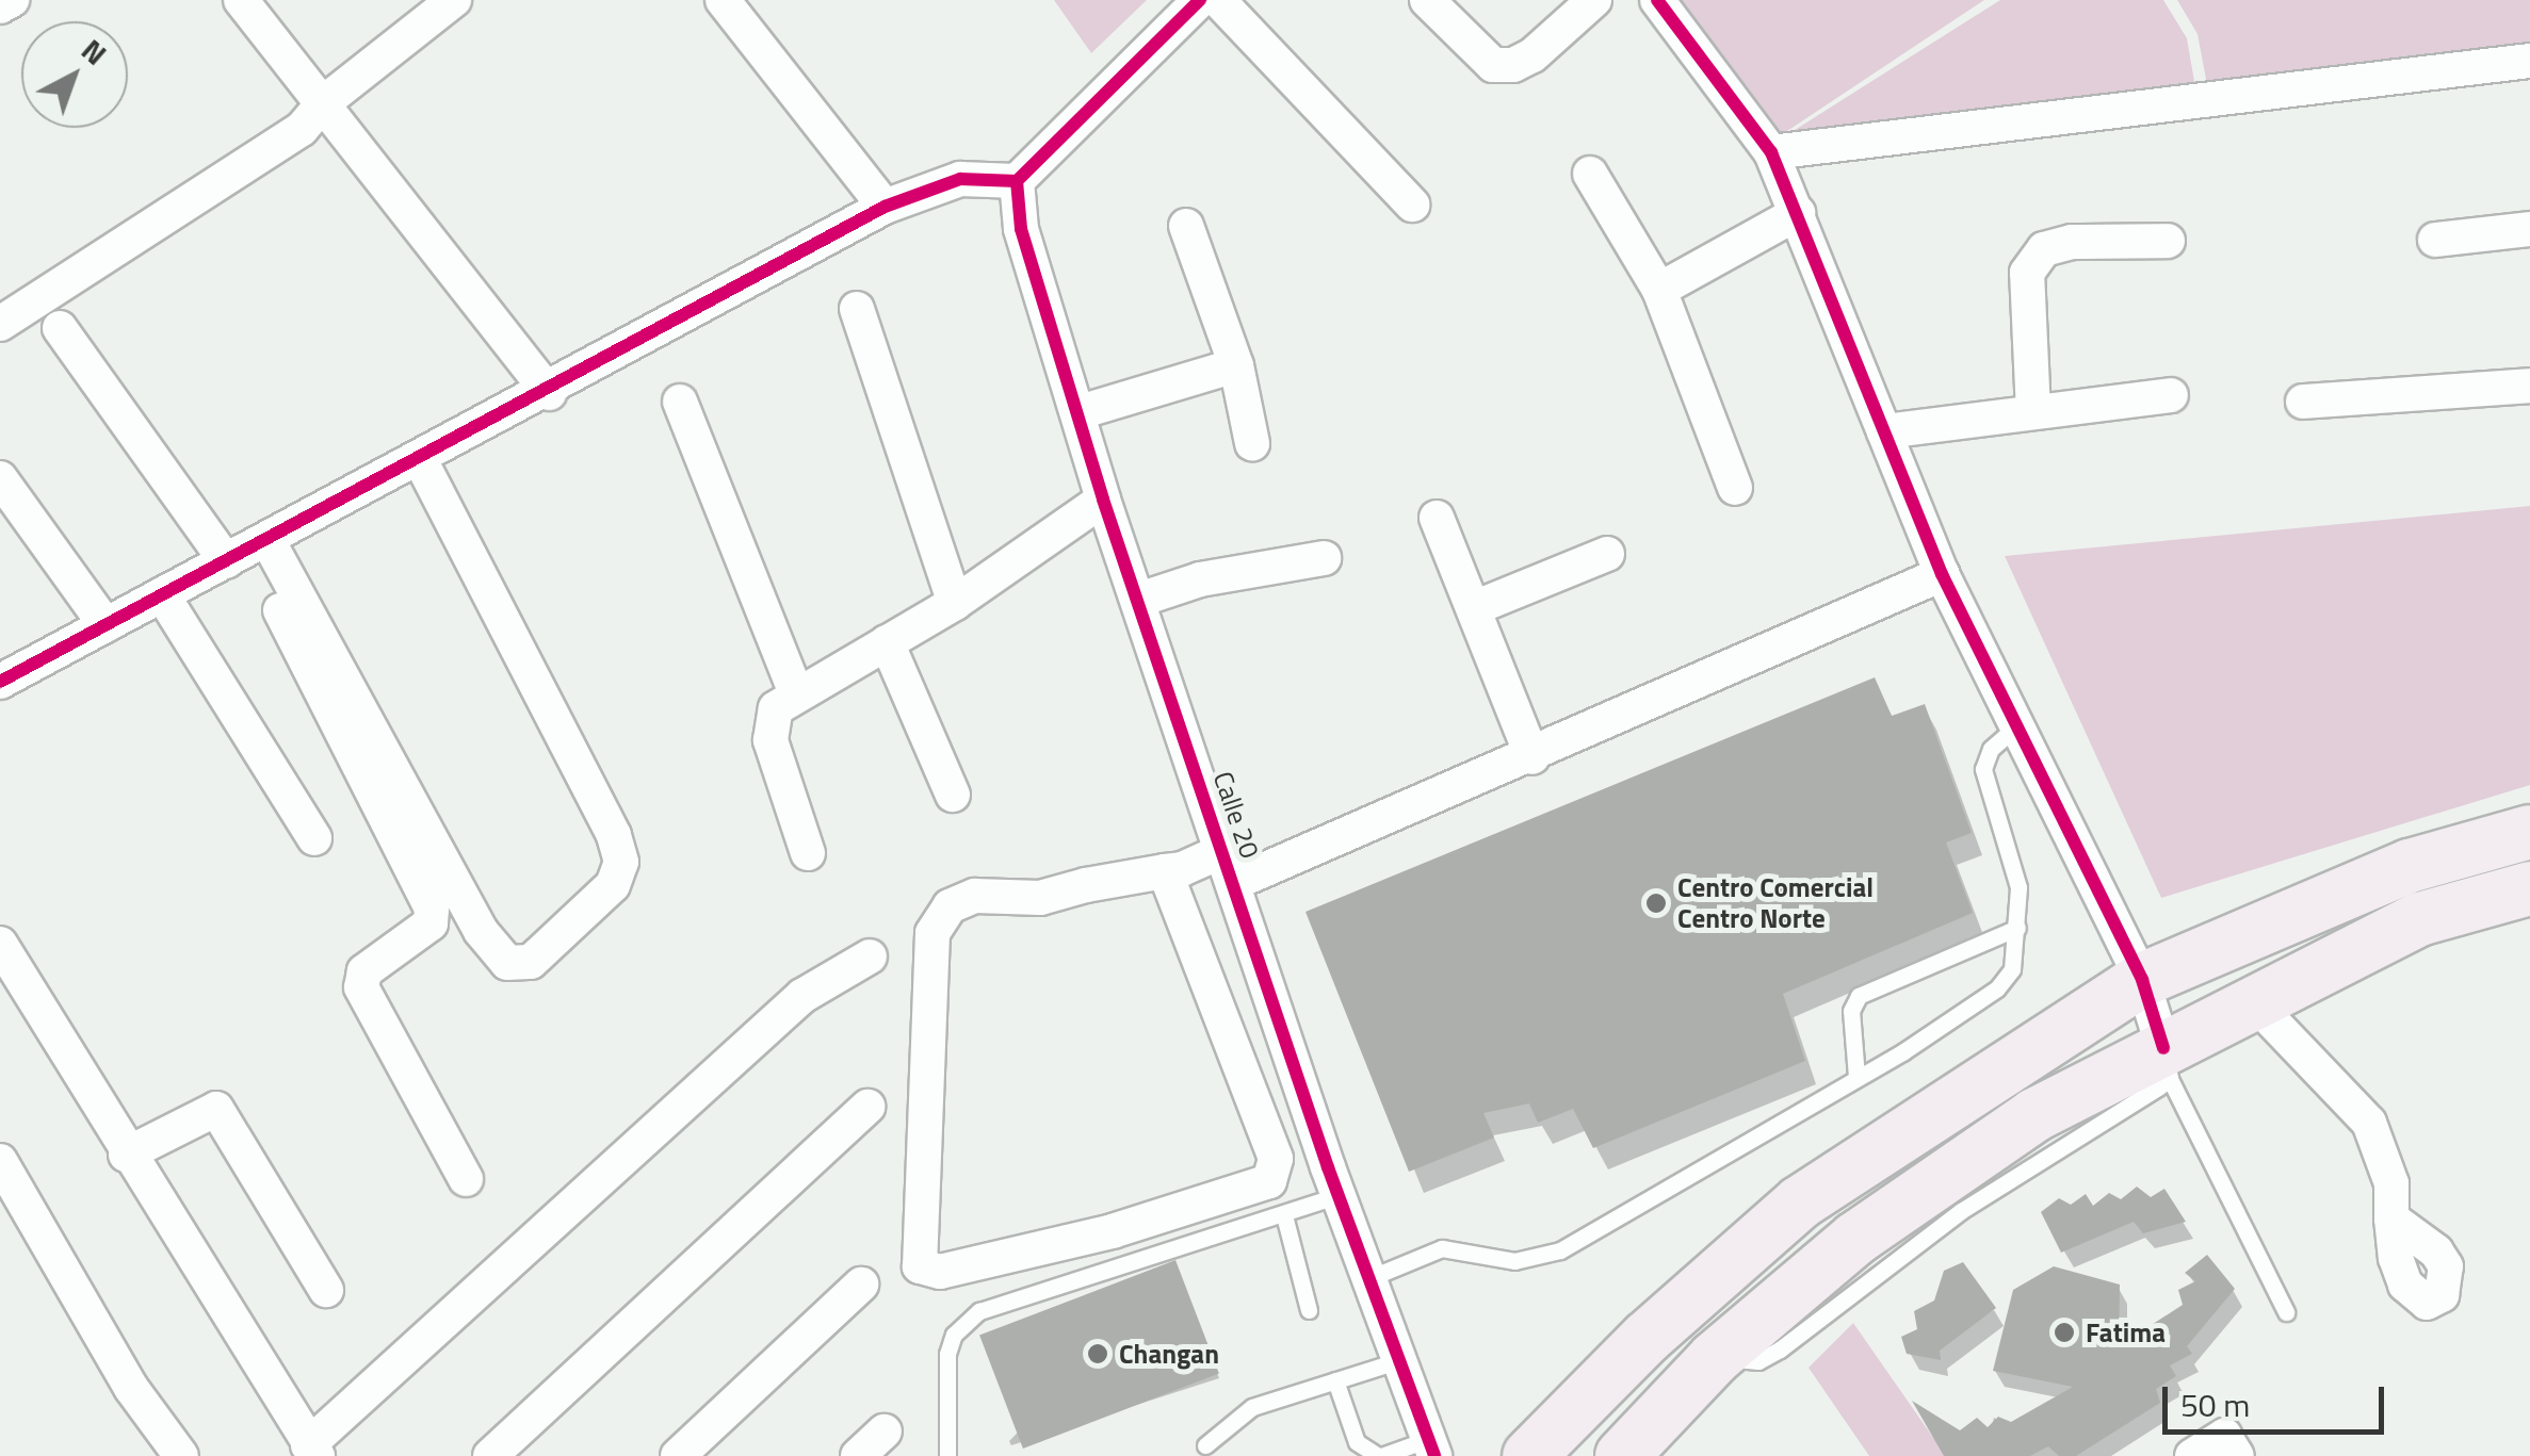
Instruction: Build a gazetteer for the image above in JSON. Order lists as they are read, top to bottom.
{
  "streets": {
    "street": ["Calle 20"]
  },
  "places": ["Centro Comercial Centro Norte", "Fatima", "Changan"],
  "scale_bar": "50 m",
  "north": "top right"
}
